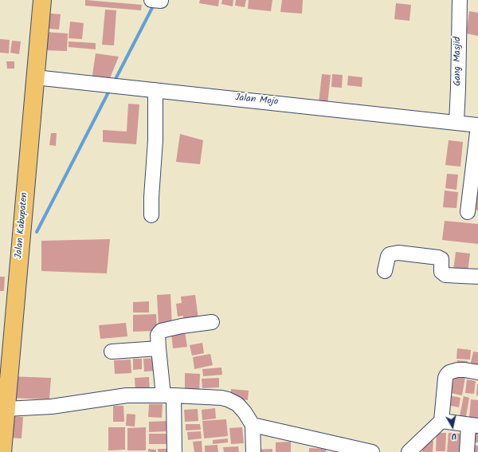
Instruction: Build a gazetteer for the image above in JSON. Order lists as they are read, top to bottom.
{
  "streets": {
    "main road": ["Jalan Kabupaten"],
    "street": ["Gang Masjid", "Jalan Mojo"]
  },
  "crossings": [
    ["Gang Masjid", "Jalan Mojo"],
    ["Jalan Mojo", "Jalan Kabupaten"]
  ],
  "north": "bottom"
}
